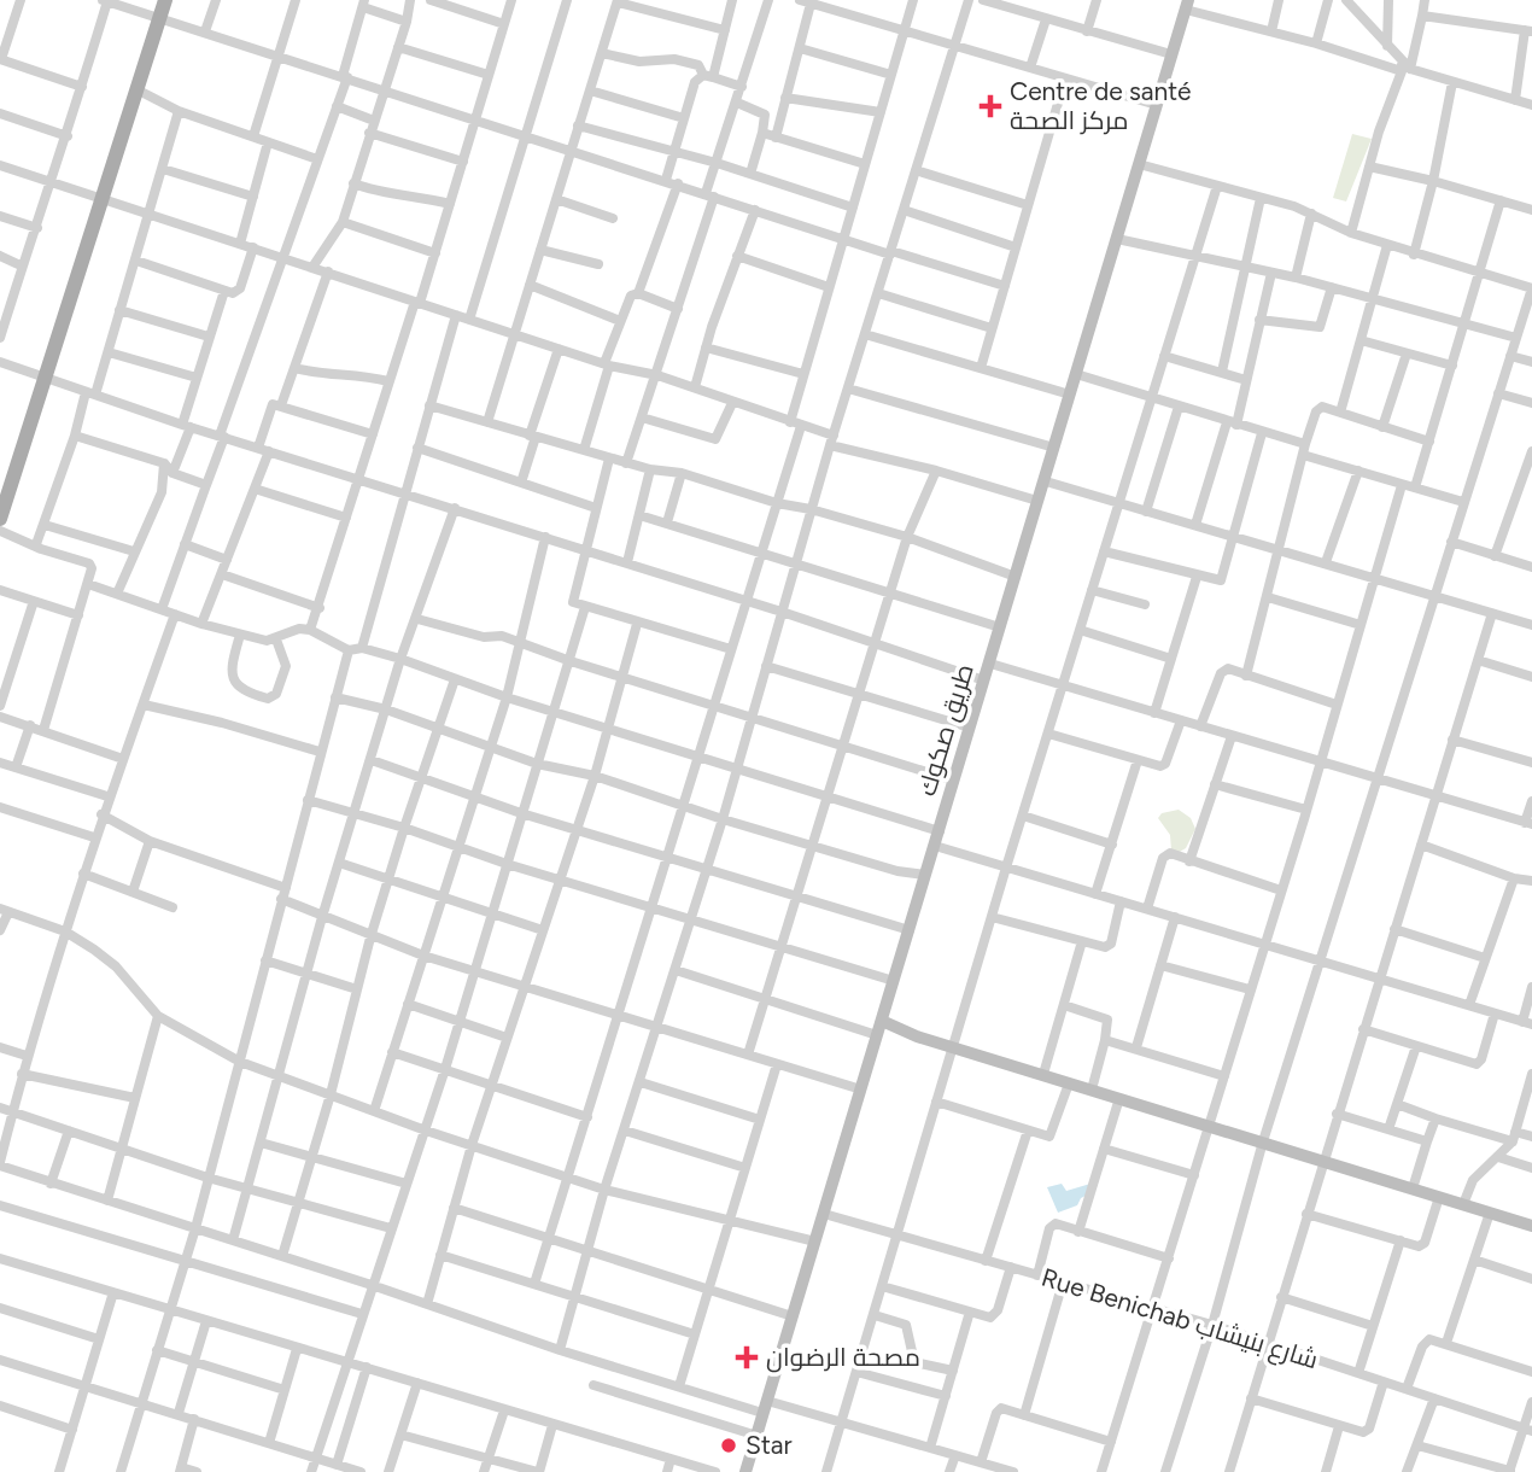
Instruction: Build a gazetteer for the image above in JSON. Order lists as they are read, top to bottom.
{
  "streets": {
    "street": ["طريق صكوك", "Rue Benichab شارع بنيشاب"]
  },
  "crossings": [
    ["طريق صكوك", "Rue Benichab شارع بنيشاب"]
  ],
  "places": {
    "health": ["Centre de santé مركز الصحة", "مصحة الرضوان"],
    "other": ["Star"]
  }
}
